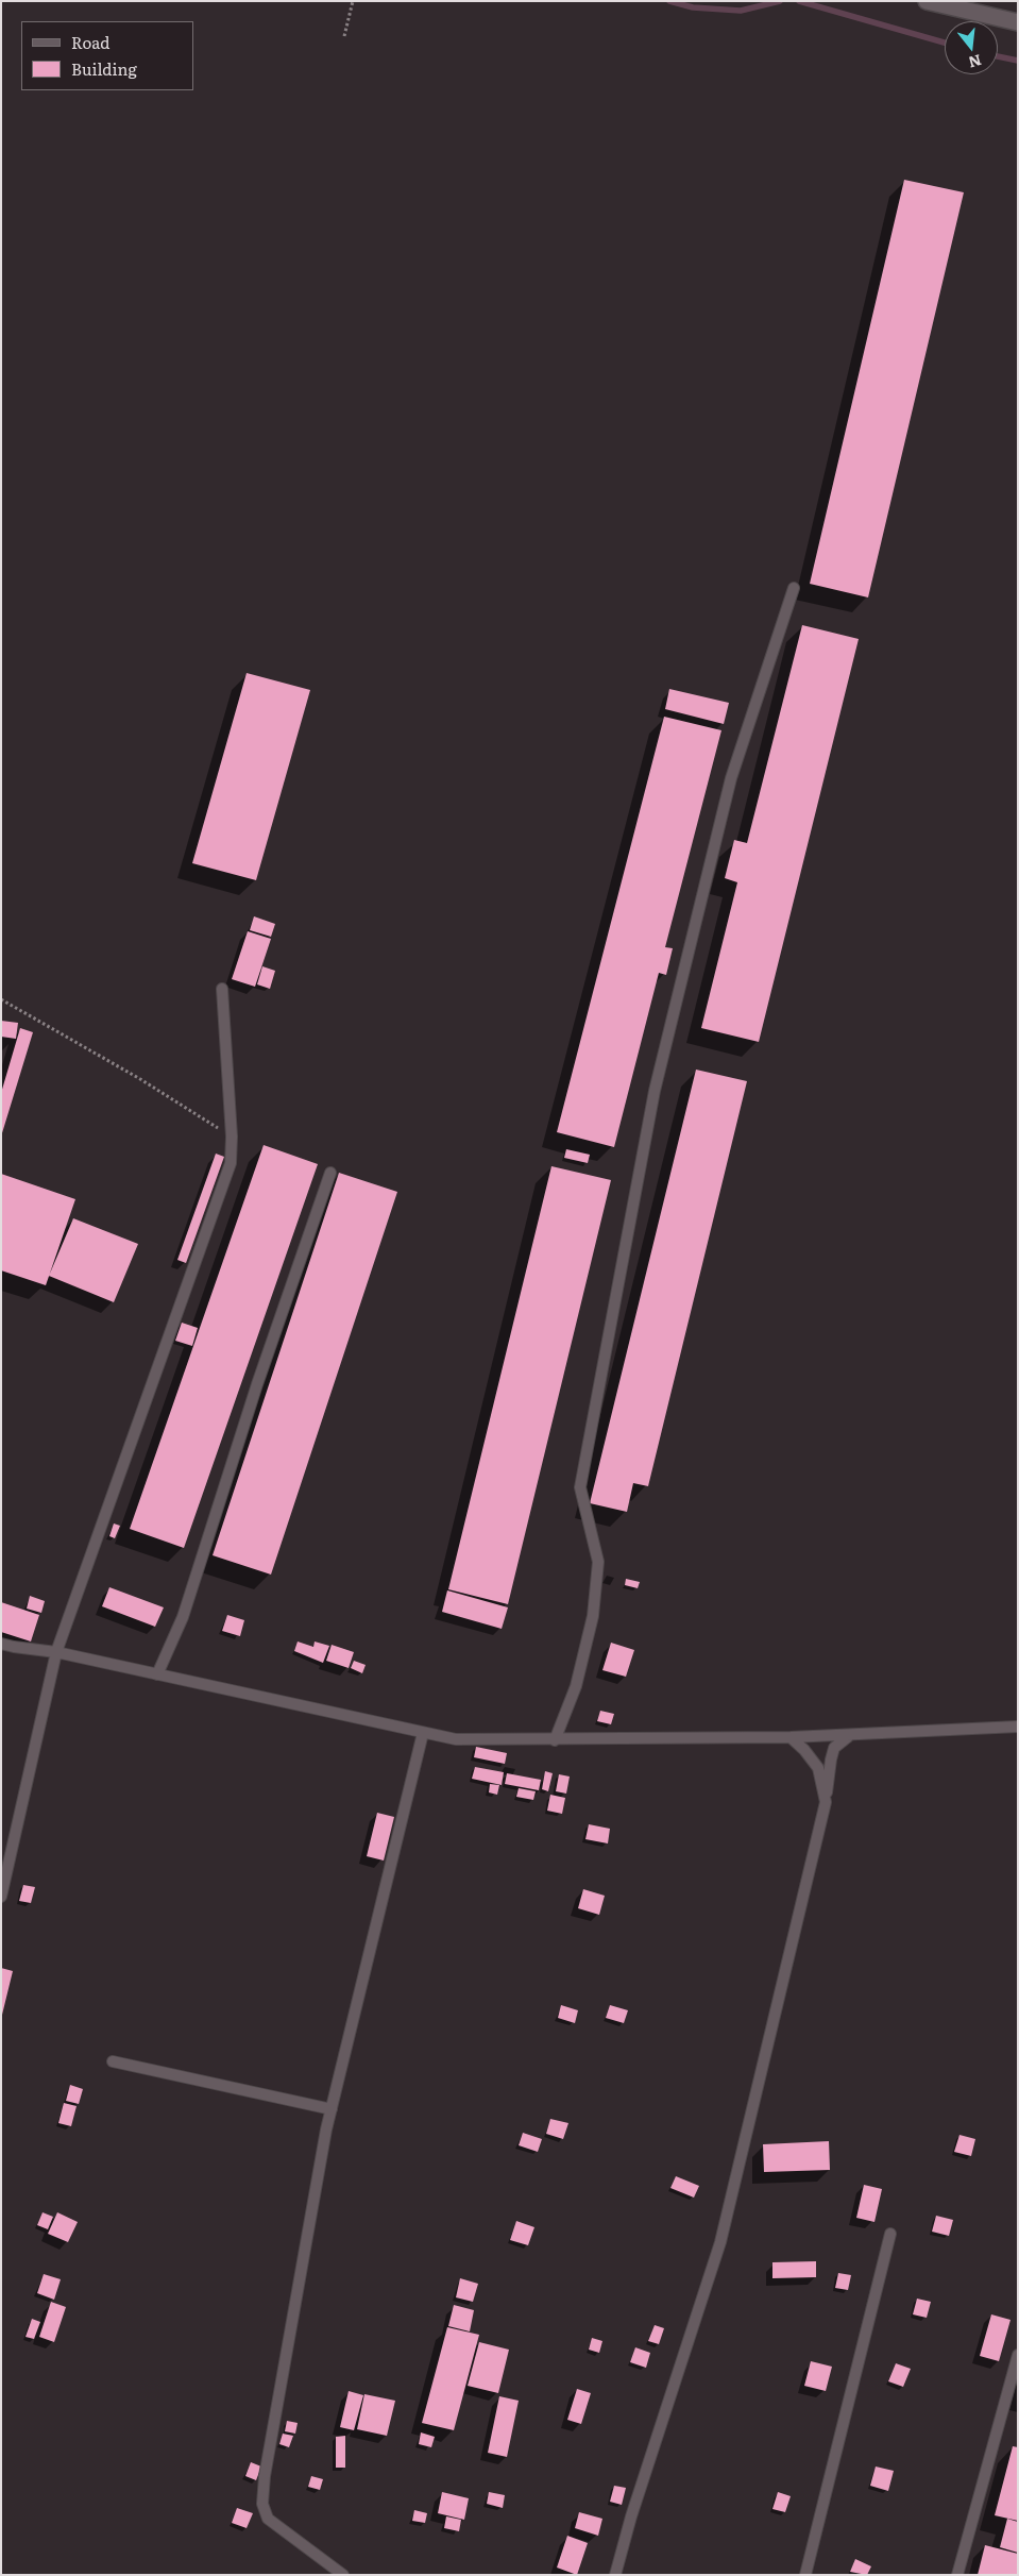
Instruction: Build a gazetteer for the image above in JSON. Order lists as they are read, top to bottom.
{
  "legend": ["Road", "Building"],
  "north": "bottom"
}
